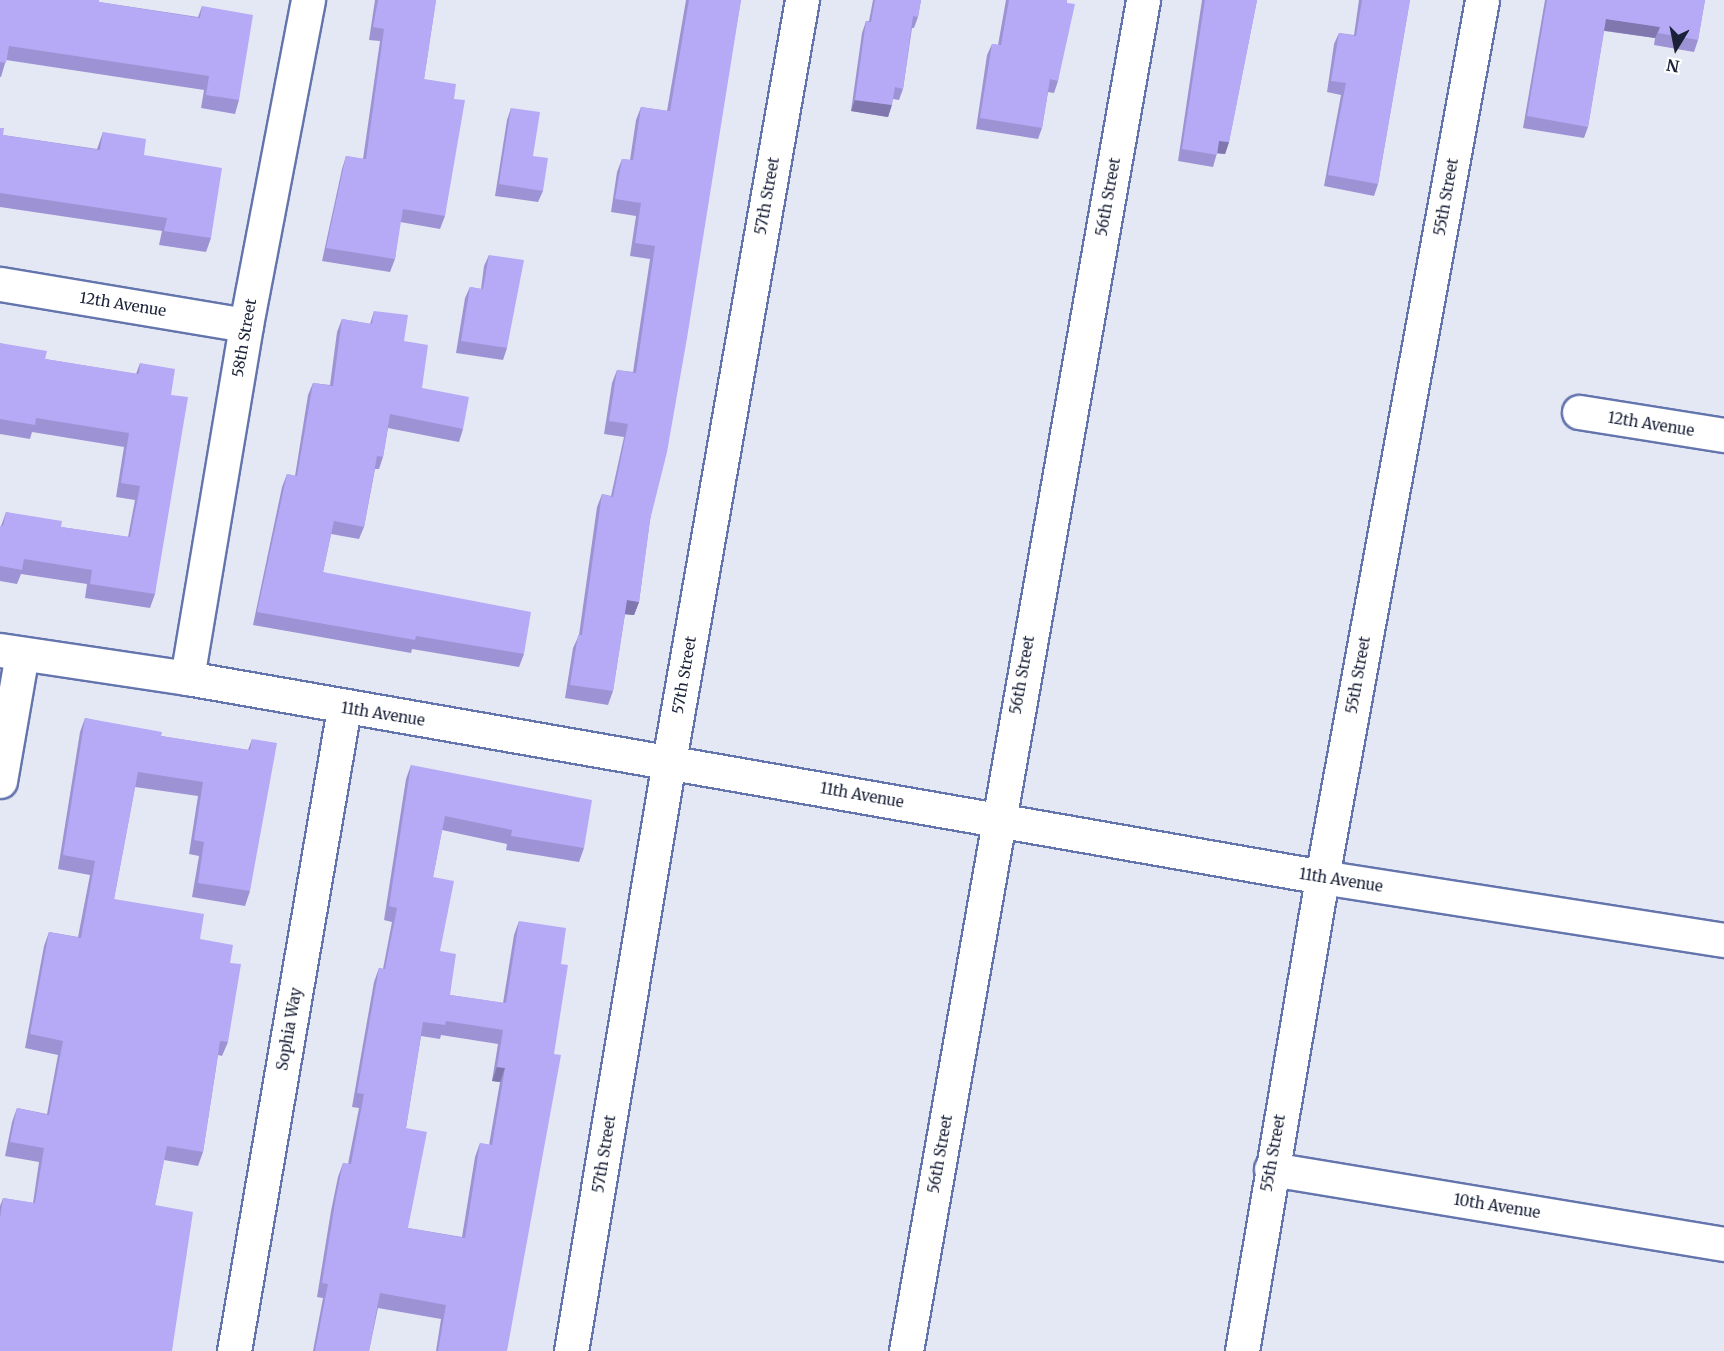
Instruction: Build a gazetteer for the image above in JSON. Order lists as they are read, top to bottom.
{
  "streets": {
    "street": [
      "57th Street",
      "56th Street",
      "55th Street",
      "12th Avenue",
      "58th Street",
      "11th Avenue",
      "Sophia Way",
      "10th Avenue"
    ]
  },
  "crossings": [
    ["57th Street", "11th Avenue"],
    ["56th Street", "11th Avenue"],
    ["55th Street", "11th Avenue"],
    ["55th Street", "10th Avenue"],
    ["12th Avenue", "58th Street"],
    ["58th Street", "11th Avenue"],
    ["11th Avenue", "Sophia Way"]
  ],
  "north": "bottom"
}
